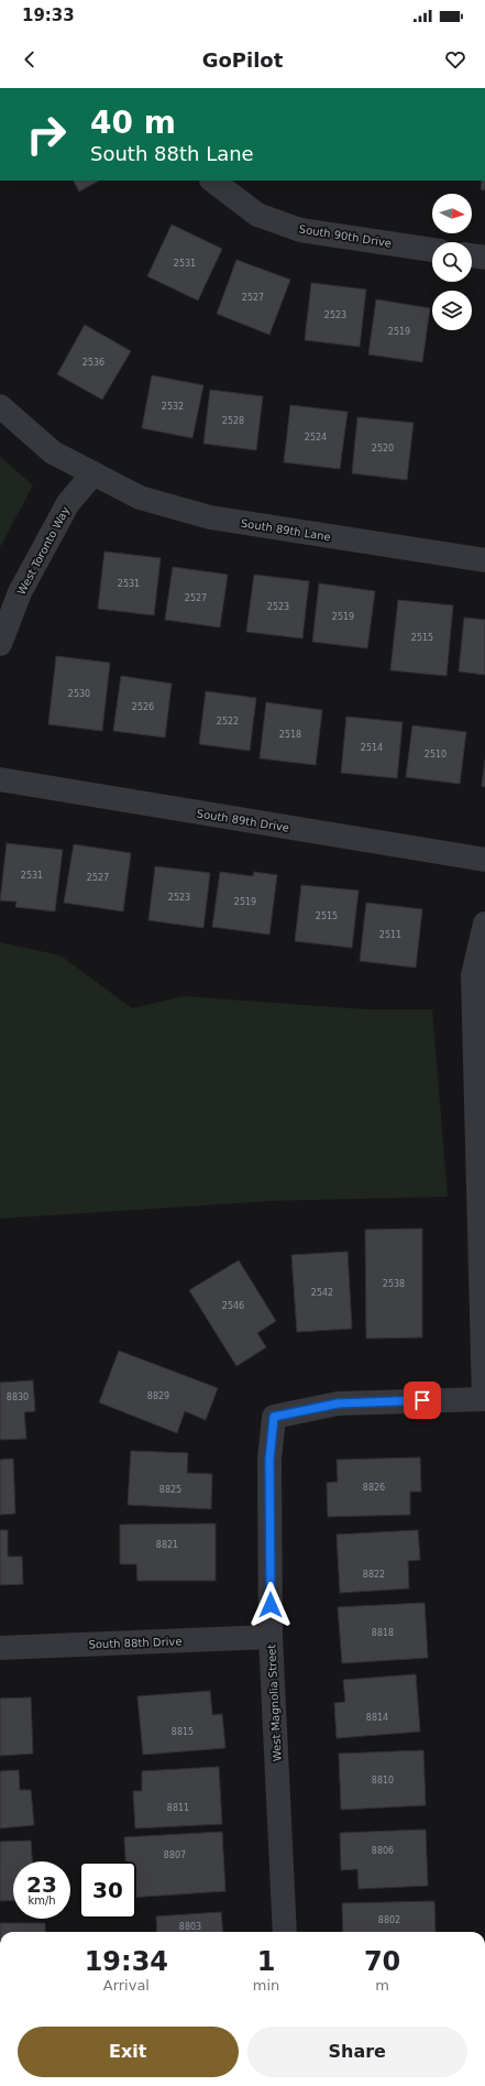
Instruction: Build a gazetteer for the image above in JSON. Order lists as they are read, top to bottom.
{
  "streets": {
    "street": [
      "South 90th Drive",
      "South 89th Lane",
      "West Toronto Way",
      "South 89th Drive",
      "South 88th Drive",
      "West Magnolia Street"
    ]
  },
  "crossings": [
    ["South 89th Lane", "West Toronto Way"],
    ["South 88th Drive", "West Magnolia Street"]
  ],
  "house_numbers": [
    "2531",
    "2527",
    "2523",
    "2519",
    "2536",
    "2532",
    "2528",
    "2524",
    "2520",
    "2531",
    "2527",
    "2523",
    "2519",
    "2515",
    "2530",
    "2526",
    "2522",
    "2518",
    "2514",
    "2510",
    "2531",
    "2527",
    "2523",
    "2519",
    "2515",
    "2511",
    "2538",
    "2542",
    "2546",
    "8829",
    "8830",
    "8826",
    "8825",
    "8821",
    "8822",
    "8818",
    "8814",
    "8815",
    "8810",
    "8811",
    "8806",
    "8807",
    "8802",
    "8803"
  ],
  "north": "right",
  "page": {
    "status": "19:33",
    "header": "GoPilot",
    "turn": ["40 m", "South 88th Lane"],
    "speed": "23 km/h",
    "limit": "30",
    "eta": [
      "19:34",
      "Arrival",
      "1",
      "min",
      "70",
      "m"
    ],
    "buttons": ["Exit", "Share"]
  }
}
